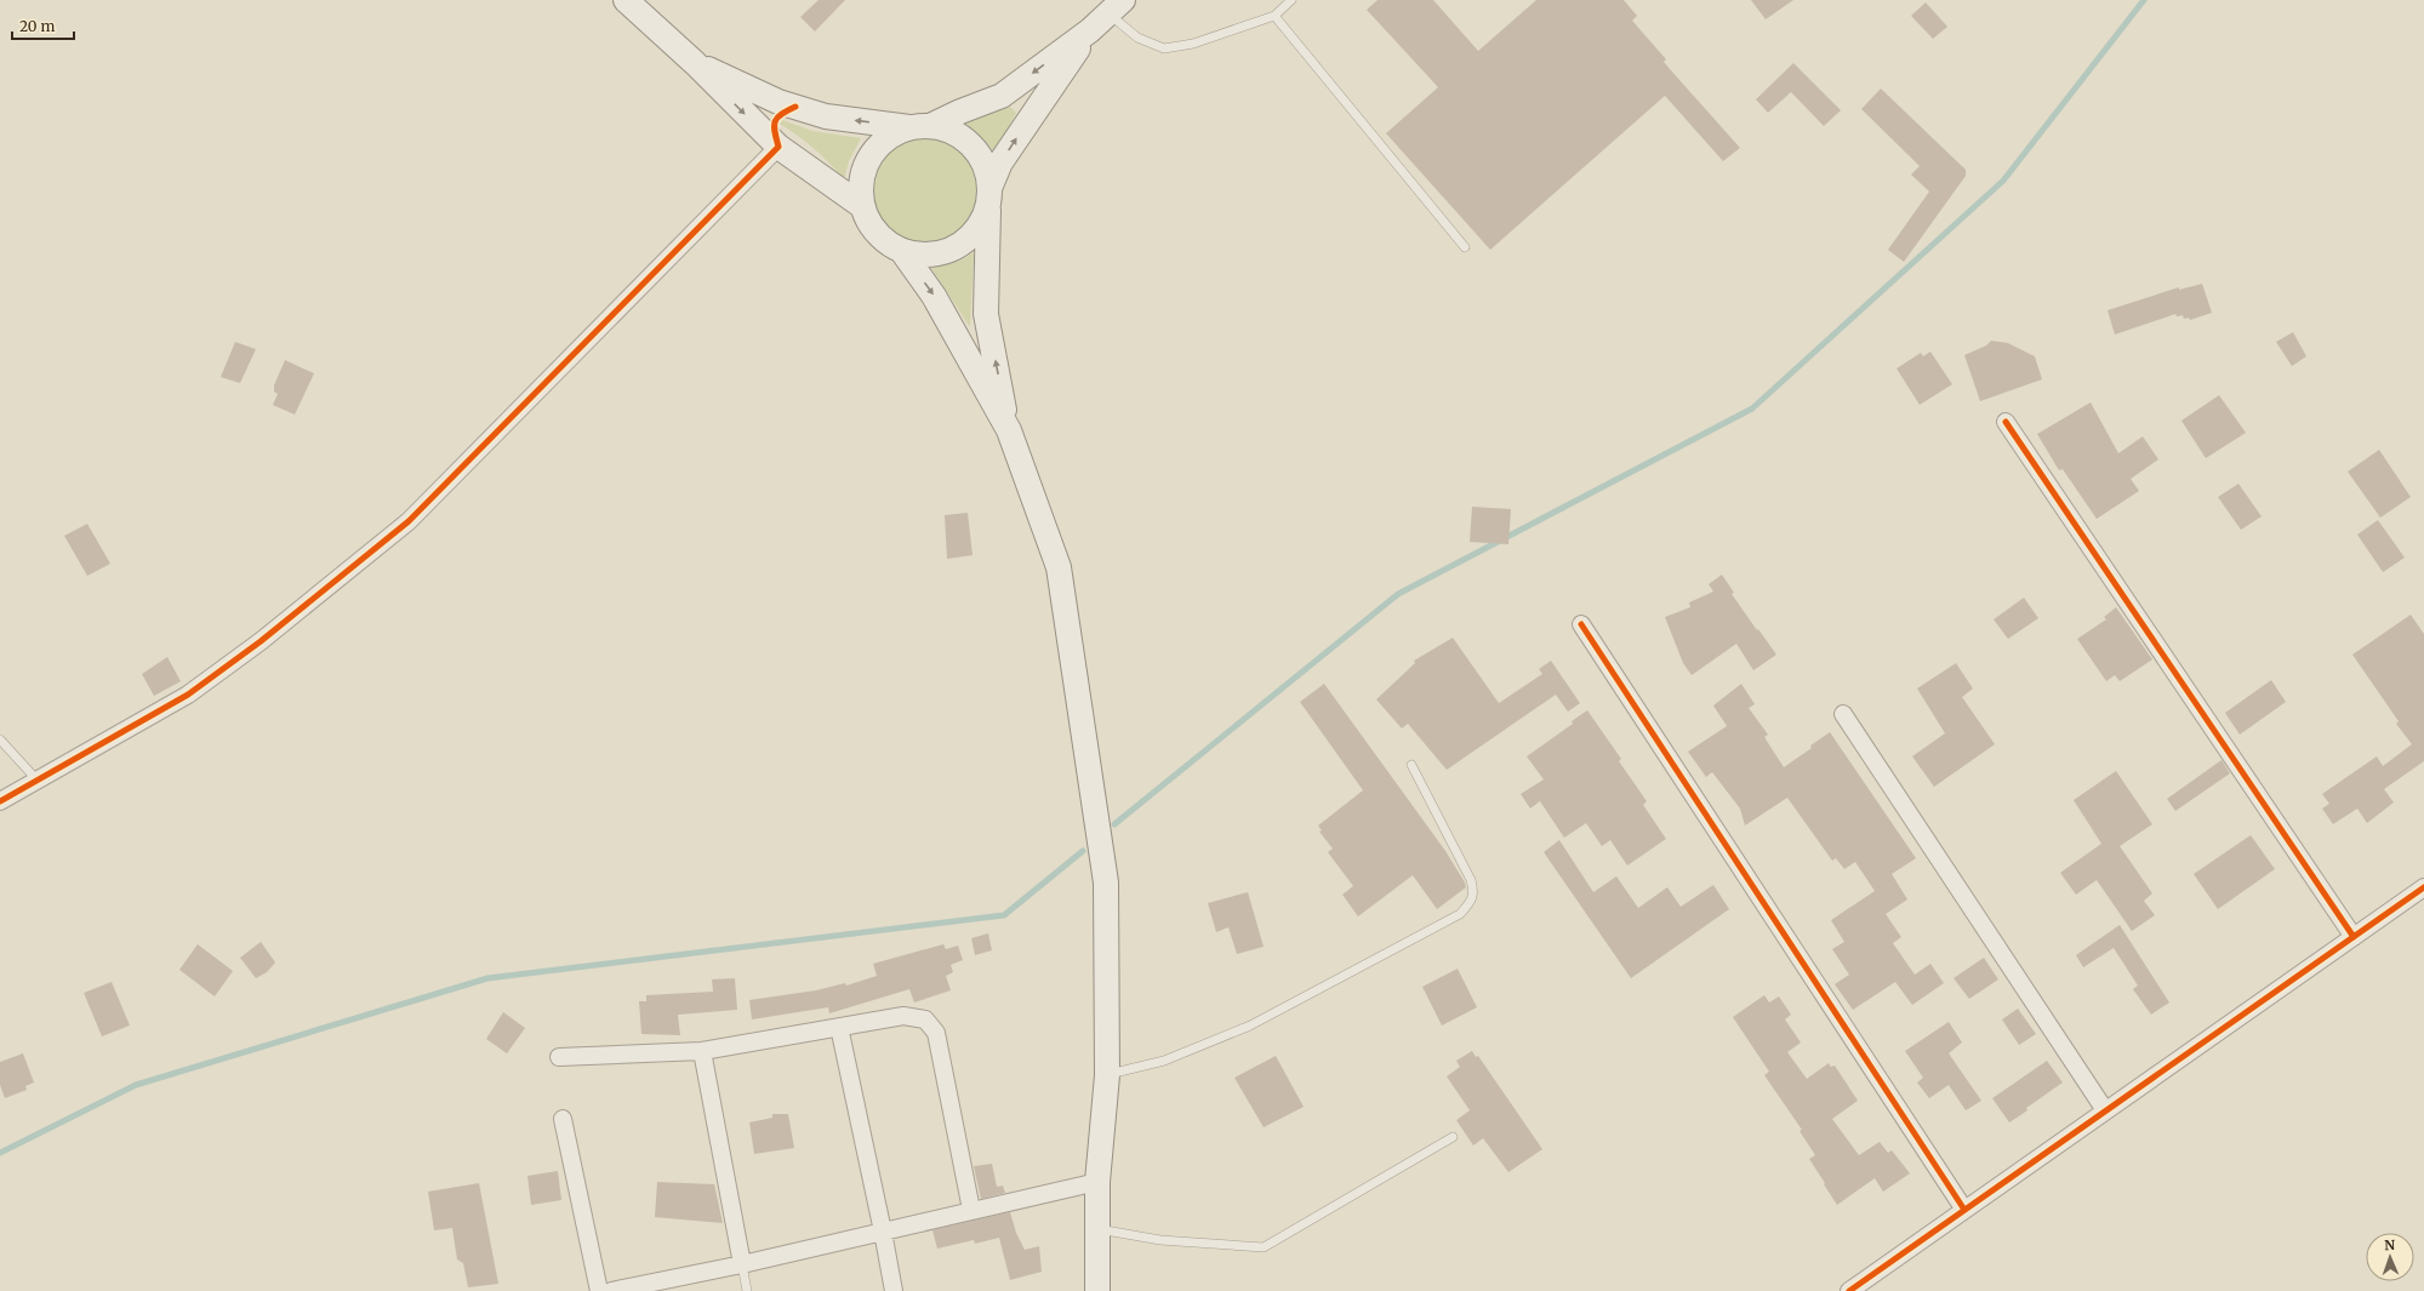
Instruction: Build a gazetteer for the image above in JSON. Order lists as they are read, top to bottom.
{
  "scale_bar": "20 m",
  "north": "top"
}
